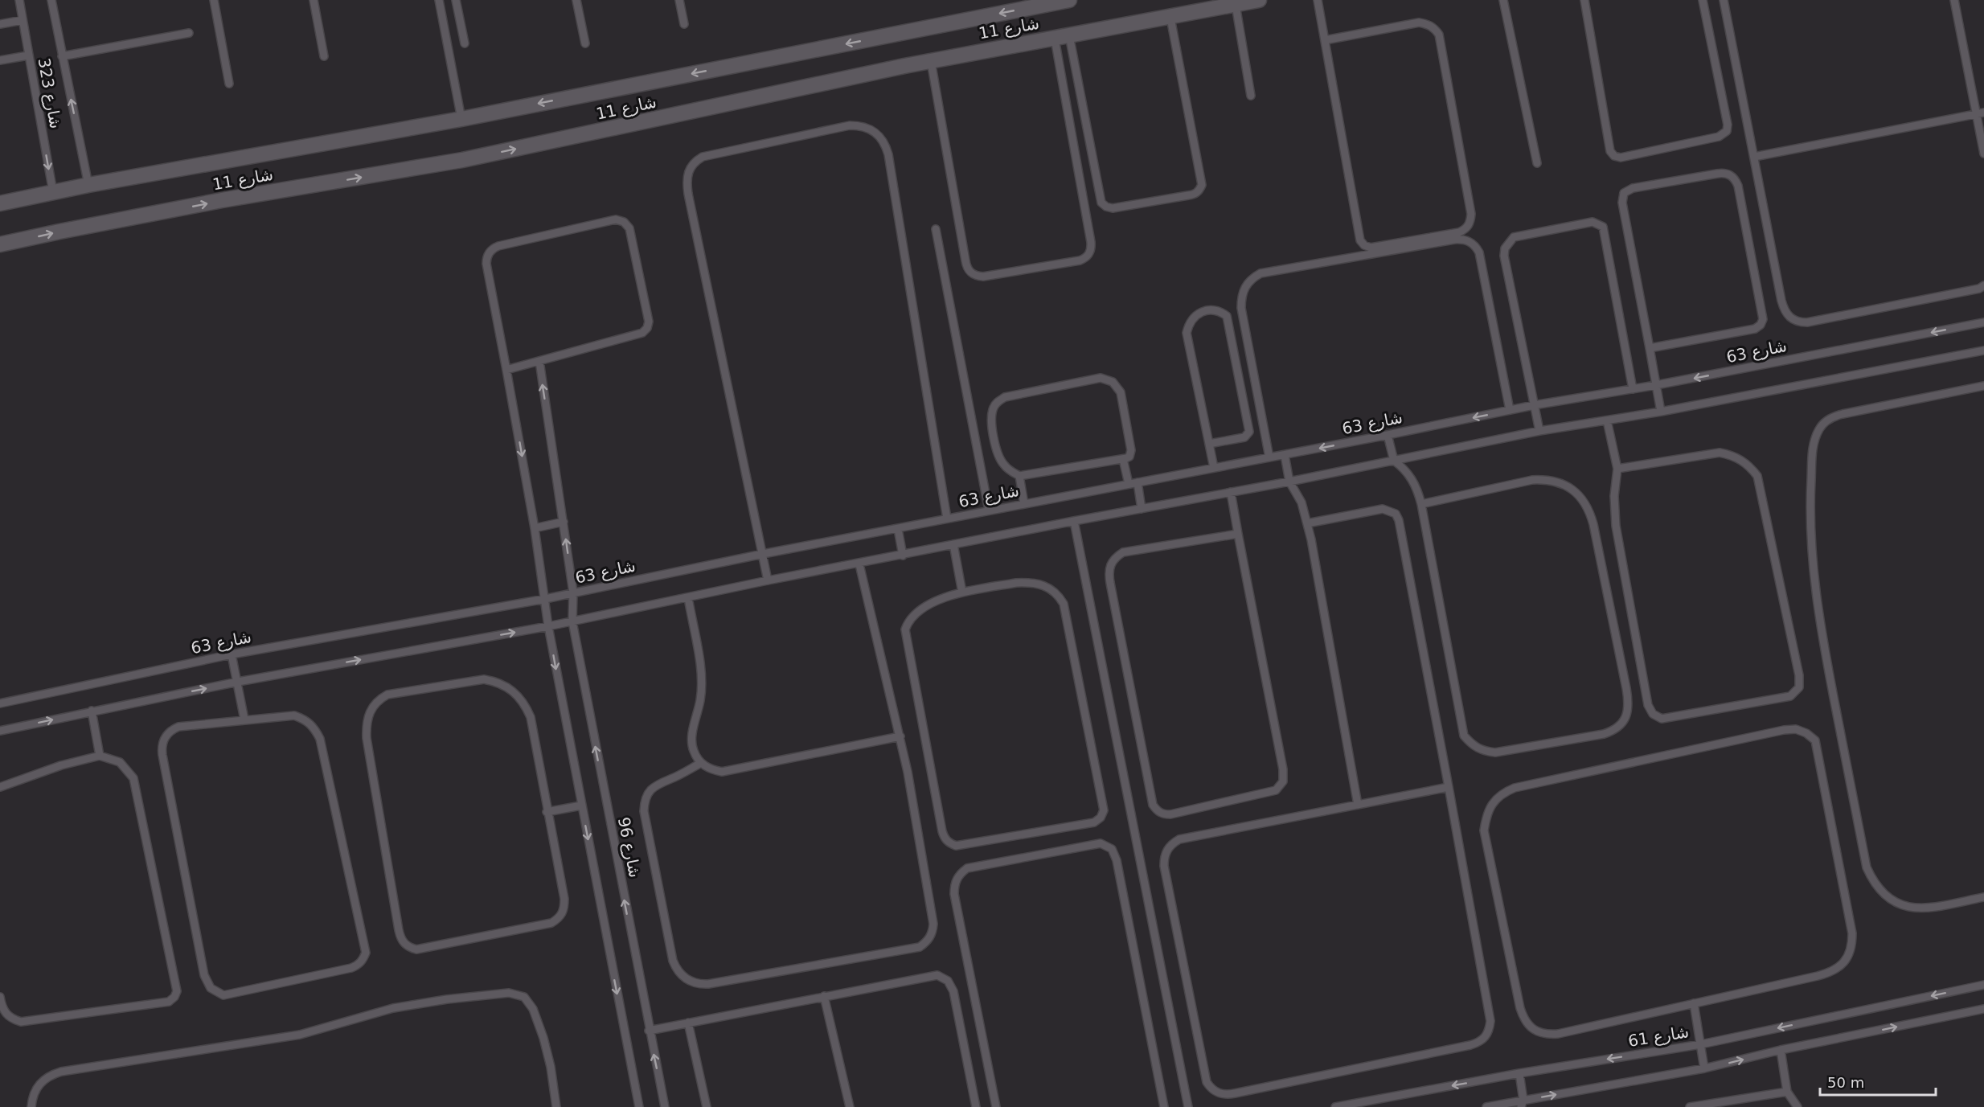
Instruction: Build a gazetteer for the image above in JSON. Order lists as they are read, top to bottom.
{
  "streets": {
    "street": ["شارع 11"],
    "lane": [
      "شارع 323",
      "شارع 63",
      "شارع 96",
      "شارع 61"
    ]
  },
  "crossings": [
    ["شارع 11", "شارع 323"],
    ["شارع 63", "شارع 96"]
  ],
  "scale_bar": "50 m"
}
